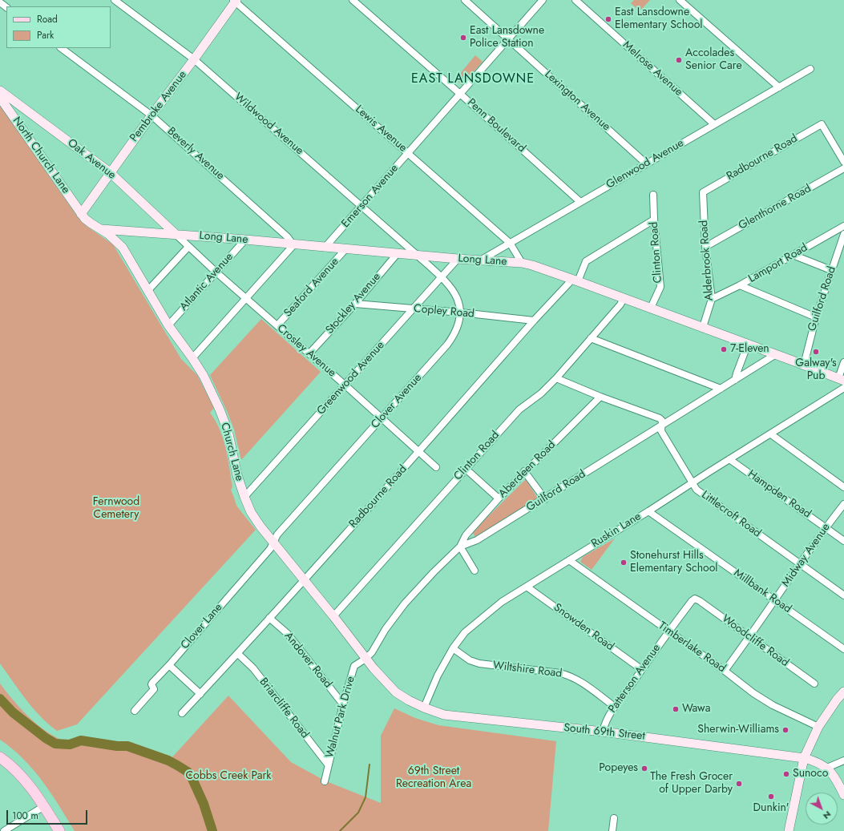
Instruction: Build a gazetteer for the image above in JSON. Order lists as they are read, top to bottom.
{
  "streets": {
    "main road": [
      "Pembroke Avenue",
      "North Church Lane",
      "Oak Avenue",
      "Long Lane",
      "Church Lane",
      "South 69th Street"
    ],
    "street": [
      "Melrose Avenue",
      "Lexington Avenue",
      "Wildwood Avenue",
      "Penn Boulevard",
      "Lewis Avenue",
      "Beverly Avenue",
      "Radbourne Road",
      "Glenwood Avenue",
      "Emerson Avenue",
      "Glenthorne Road",
      "Clinton Road",
      "Alderbrook Road",
      "Lamport Road",
      "Atlantic Avenue",
      "Seaford Avenue",
      "Guilford Road",
      "Stockley Avenue",
      "Copley Road",
      "Crosley Avenue",
      "Greenwood Avenue",
      "Clover Avenue",
      "Aberdeen Road",
      "Hampden Road",
      "Littlecroft Road",
      "Ruskin Lane",
      "Midway Avenue",
      "Millbank Road",
      "Clover Lane",
      "Snowden Road",
      "Woodcliffe Road",
      "Timberlake Road",
      "Andover Road",
      "Wiltshire Road",
      "Patterson Avenue",
      "Briarcliffe Road",
      "Walnut Park Drive"
    ]
  },
  "crossings": [
    ["Melrose Avenue", "Glenwood Avenue"],
    ["Lexington Avenue", "Glenwood Avenue"],
    ["Lexington Avenue", "Emerson Avenue"],
    ["Pembroke Avenue", "Wildwood Avenue"],
    ["Pembroke Avenue", "Lewis Avenue"],
    ["Pembroke Avenue", "Beverly Avenue"],
    ["Pembroke Avenue", "North Church Lane"],
    ["Pembroke Avenue", "Oak Avenue"],
    ["Pembroke Avenue", "Church Lane"],
    ["Wildwood Avenue", "Emerson Avenue"],
    ["Wildwood Avenue", "Long Lane"],
    ["Penn Boulevard", "Glenwood Avenue"],
    ["Penn Boulevard", "Emerson Avenue"],
    ["Lewis Avenue", "Glenwood Avenue"],
    ["Lewis Avenue", "Emerson Avenue"],
    ["Lewis Avenue", "Long Lane"],
    ["Beverly Avenue", "Long Lane"],
    ["North Church Lane", "Church Lane"],
    ["Radbourne Road", "Long Lane"],
    ["Radbourne Road", "Clinton Road"],
    ["Radbourne Road", "Alderbrook Road"],
    ["Radbourne Road", "Copley Road"],
    ["Radbourne Road", "Crosley Avenue"],
    ["Radbourne Road", "Church Lane"],
    ["Radbourne Road", "Andover Road"],
    ["Radbourne Road", "Briarcliffe Road"],
    ["Oak Avenue", "Long Lane"],
    ["Oak Avenue", "Crosley Avenue"],
    ["Glenwood Avenue", "Long Lane"],
    ["Emerson Avenue", "Long Lane"],
    ["Glenthorne Road", "Alderbrook Road"],
    ["Long Lane", "Clinton Road"],
    ["Long Lane", "Alderbrook Road"],
    ["Long Lane", "Atlantic Avenue"],
    ["Long Lane", "Seaford Avenue"],
    ["Long Lane", "Guilford Road"],
    ["Long Lane", "Stockley Avenue"],
    ["Long Lane", "Crosley Avenue"],
    ["Long Lane", "Greenwood Avenue"],
    ["Long Lane", "Church Lane"],
    ["Clinton Road", "Church Lane"],
    ["Alderbrook Road", "Lamport Road"],
    ["Atlantic Avenue", "Crosley Avenue"],
    ["Atlantic Avenue", "Church Lane"],
    ["Seaford Avenue", "Crosley Avenue"],
    ["Guilford Road", "Church Lane"],
    ["Guilford Road", "Aberdeen Road"],
    ["Guilford Road", "Littlecroft Road"],
    ["Guilford Road", "Walnut Park Drive"],
    ["Guilford Road", "South 69th Street"],
    ["Stockley Avenue", "Copley Road"],
    ["Stockley Avenue", "Crosley Avenue"],
    ["Copley Road", "Greenwood Avenue"],
    ["Copley Road", "Clover Avenue"],
    ["Crosley Avenue", "Greenwood Avenue"],
    ["Crosley Avenue", "Clover Avenue"],
    ["Greenwood Avenue", "Church Lane"],
    ["Clover Avenue", "Church Lane"],
    ["Clover Avenue", "Clover Lane"],
    ["Church Lane", "Clover Lane"],
    ["Church Lane", "Walnut Park Drive"],
    ["Church Lane", "South 69th Street"],
    ["Hampden Road", "Ruskin Lane"],
    ["Hampden Road", "Midway Avenue"],
    ["Littlecroft Road", "Ruskin Lane"],
    ["Littlecroft Road", "Midway Avenue"],
    ["Ruskin Lane", "Millbank Road"],
    ["Ruskin Lane", "Snowden Road"],
    ["Ruskin Lane", "Timberlake Road"],
    ["Ruskin Lane", "Wiltshire Road"],
    ["Ruskin Lane", "South 69th Street"],
    ["Midway Avenue", "Millbank Road"],
    ["Midway Avenue", "Woodcliffe Road"],
    ["Midway Avenue", "Timberlake Road"],
    ["Snowden Road", "Patterson Avenue"],
    ["Woodcliffe Road", "Patterson Avenue"],
    ["Timberlake Road", "Patterson Avenue"],
    ["Andover Road", "Walnut Park Drive"],
    ["Wiltshire Road", "Patterson Avenue"],
    ["Patterson Avenue", "South 69th Street"],
    ["Briarcliffe Road", "Walnut Park Drive"],
    ["Walnut Park Drive", "South 69th Street"]
  ],
  "districts": ["EAST LANSDOWNE"],
  "parks": ["Fernwood Cemetery", "69th Street Recreation Area", "Cobbs Creek Park"],
  "places": [
    "East Lansdowne Elementary School",
    "East Lansdowne Police Station",
    "Accolades Senior Care",
    "7-Eleven",
    "Galway's Pub",
    "Stonehurst Hills Elementary School",
    "Wawa",
    "Sherwin-Williams",
    "Popeyes",
    "Sunoco",
    "The Fresh Grocer of Upper Darby",
    "Dunkin'"
  ],
  "legend": ["Road", "Park"],
  "scale_bar": "100 m",
  "north": "bottom right"
}
